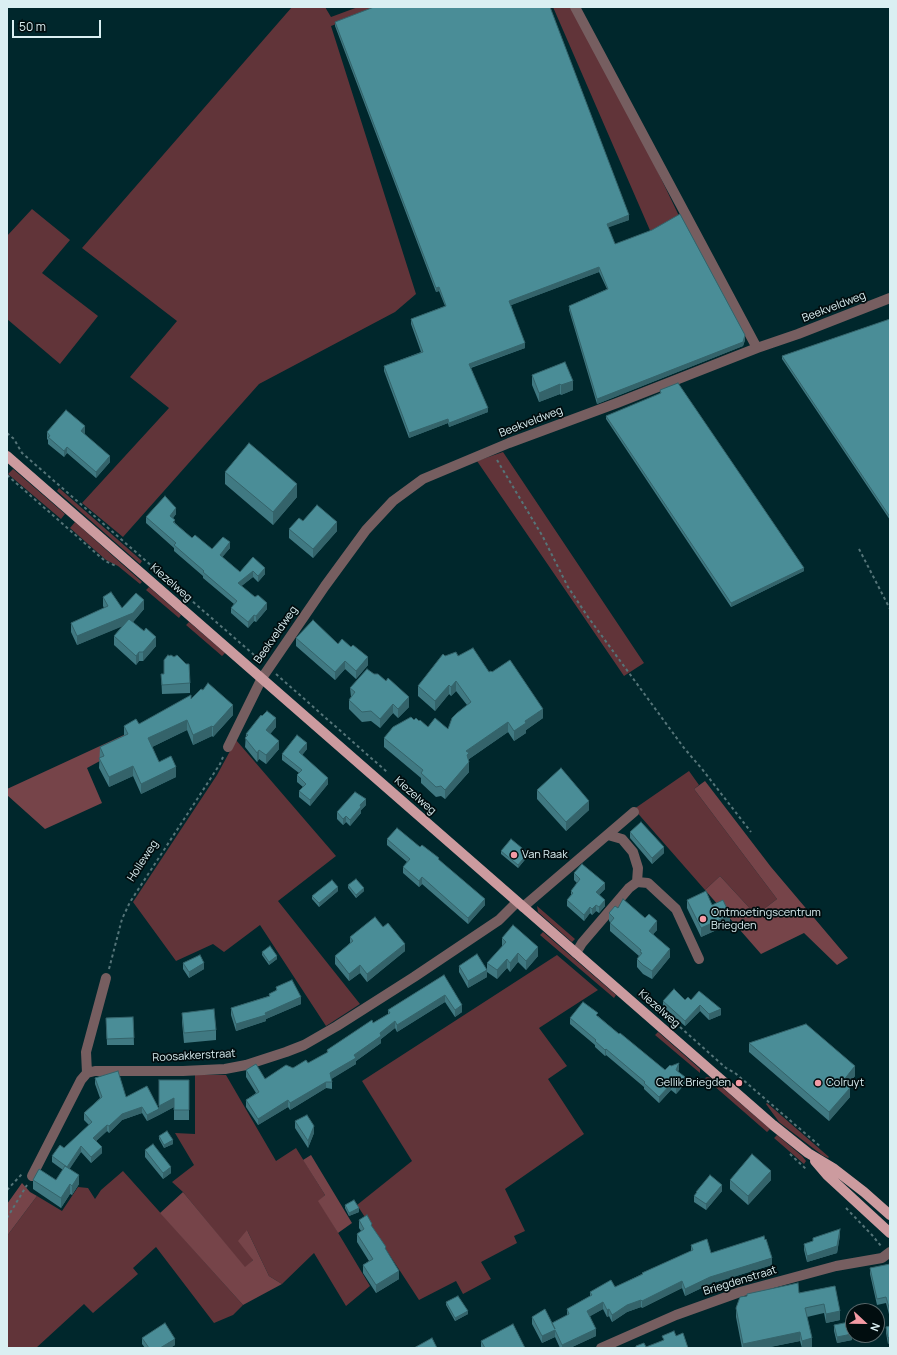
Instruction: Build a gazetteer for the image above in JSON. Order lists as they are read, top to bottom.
{
  "streets": {
    "main road": ["Kiezelweg"],
    "street": ["Beekveldweg", "Roosakkerstraat", "Briegdenstraat"],
    "path": ["Holleweg"]
  },
  "crossings": [
    ["Beekveldweg", "Kiezelweg"],
    ["Kiezelweg", "Roosakkerstraat"]
  ],
  "places": [
    "Van Raak",
    "Ontmoetingscentrum Briegden",
    "Gellik Briegden",
    "Colruyt"
  ],
  "scale_bar": "50 m",
  "north": "right"
}
